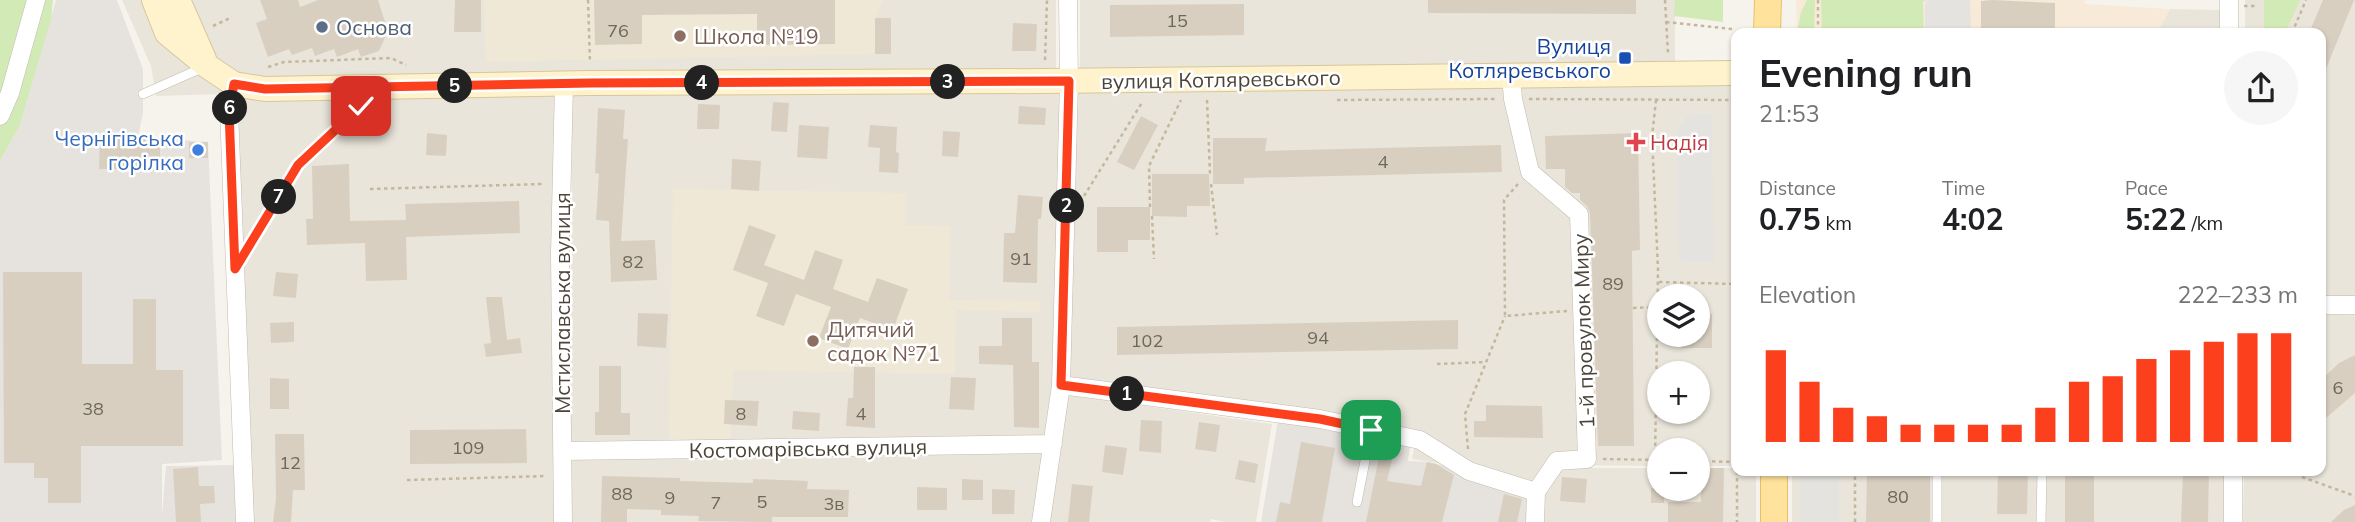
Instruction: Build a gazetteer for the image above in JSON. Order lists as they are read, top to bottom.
{
  "streets": {
    "street": [
      "вулиця Котляревського",
      "Мстиславська вулиця",
      "1-й провулок Миру",
      "Костомарівська вулиця"
    ]
  },
  "crossings": [
    ["вулиця Котляревського", "Мстиславська вулиця"],
    ["Мстиславська вулиця", "Костомарівська вулиця"]
  ],
  "places": {
    "other": [
      "Основа",
      "Школа №19",
      "Чернігівська горілка",
      "Дитячий садок №71"
    ],
    "transit": ["Вулиця Котляревського"],
    "health": ["Надія"]
  },
  "house_numbers": [
    "15",
    "76",
    "4",
    "91",
    "82",
    "89",
    "94",
    "102",
    "6",
    "38",
    "8",
    "4",
    "109",
    "12",
    "88",
    "80",
    "9",
    "5",
    "7",
    "3в"
  ],
  "page": {
    "heading": ["Evening run", "21:53"],
    "pins": [
      "3",
      "4",
      "5",
      "6",
      "7",
      "2",
      "1"
    ],
    "stats": [
      ["Distance", "0.75 km"],
      ["Time", "4:02"],
      ["Pace", "5:22 /km"]
    ],
    "chart": ["Elevation", "222–233 m"],
    "map_buttons": ["+", "−"]
  }
}
